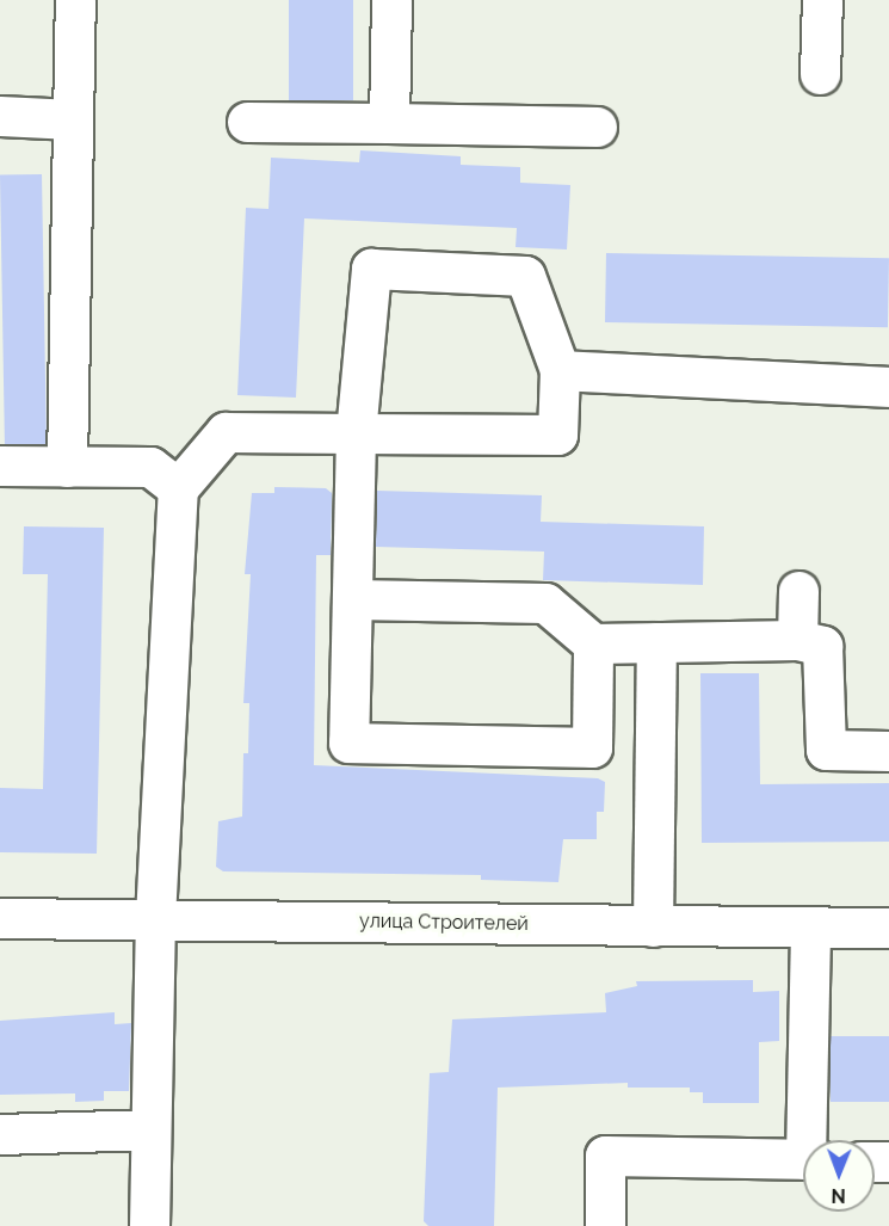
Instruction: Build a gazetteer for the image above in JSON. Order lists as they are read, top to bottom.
{
  "streets": {
    "street": ["улица Строителей"]
  },
  "north": "bottom"
}
